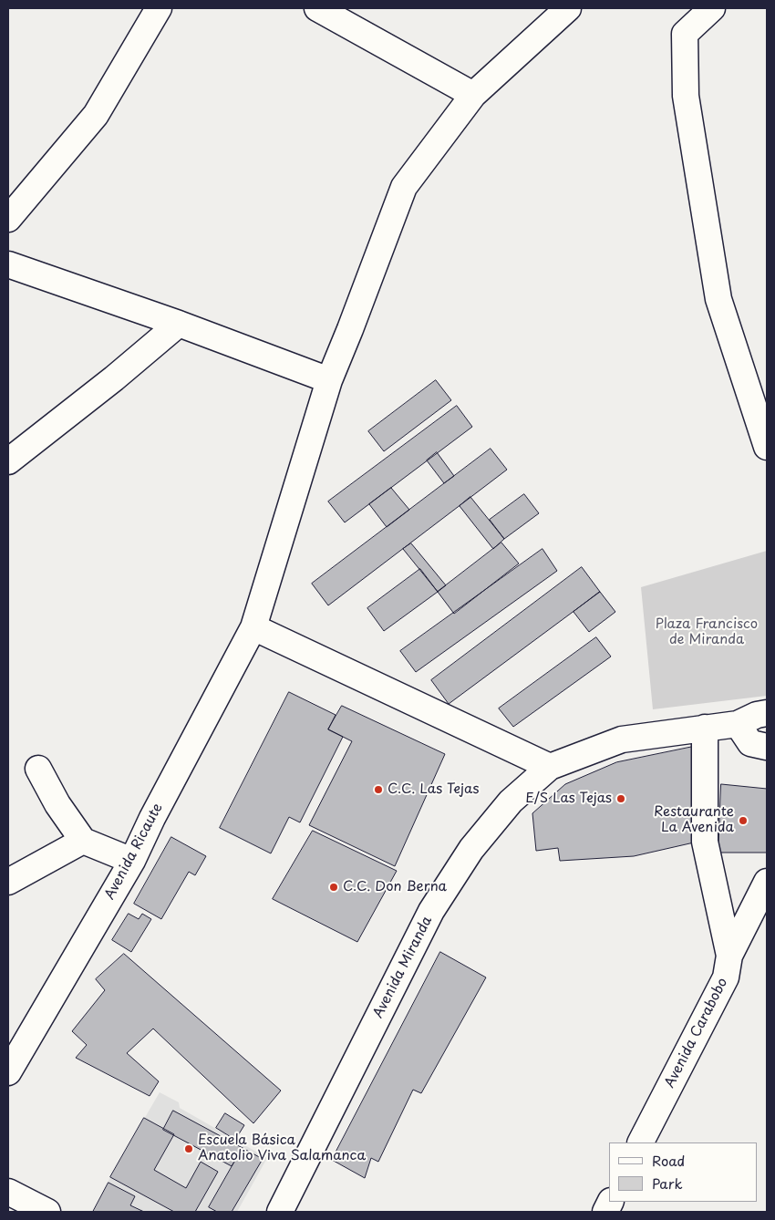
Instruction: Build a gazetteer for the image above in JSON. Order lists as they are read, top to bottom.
{
  "streets": {
    "street": ["Avenida Ricaute", "Avenida Miranda", "Avenida Carabobo"]
  },
  "crossings": [
    ["Avenida Miranda", "Avenida Carabobo"]
  ],
  "parks": ["Plaza Francisco de Miranda"],
  "places": [
    "C.C. Las Tejas",
    "E/S Las Tejas",
    "Restaurante La Avenida",
    "C.C. Don Berna",
    "Escuela Básica Anatolio Viva Salamanca"
  ],
  "legend": ["Road", "Park"]
}
